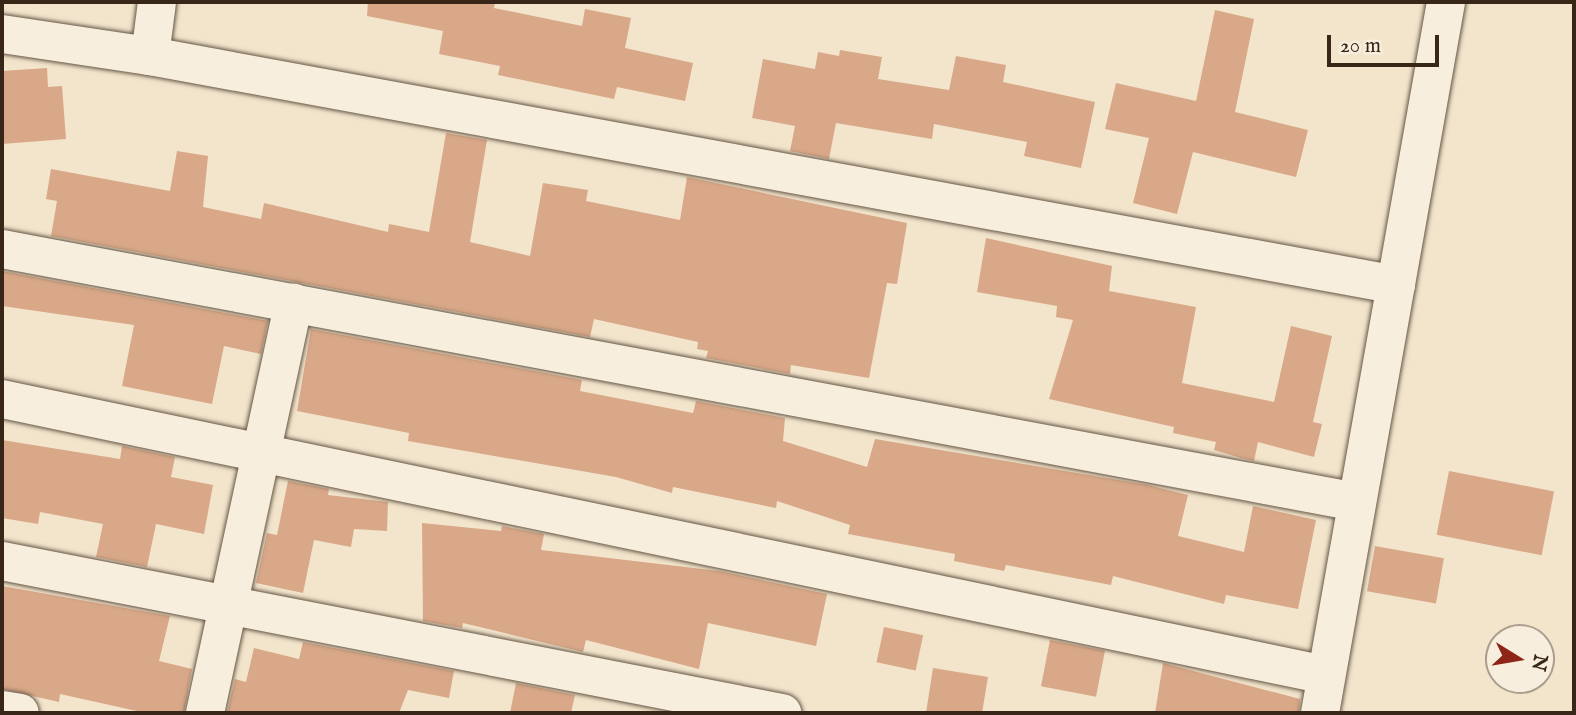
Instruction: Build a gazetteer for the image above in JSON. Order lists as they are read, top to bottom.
{
  "scale_bar": "20 m",
  "north": "right"
}
